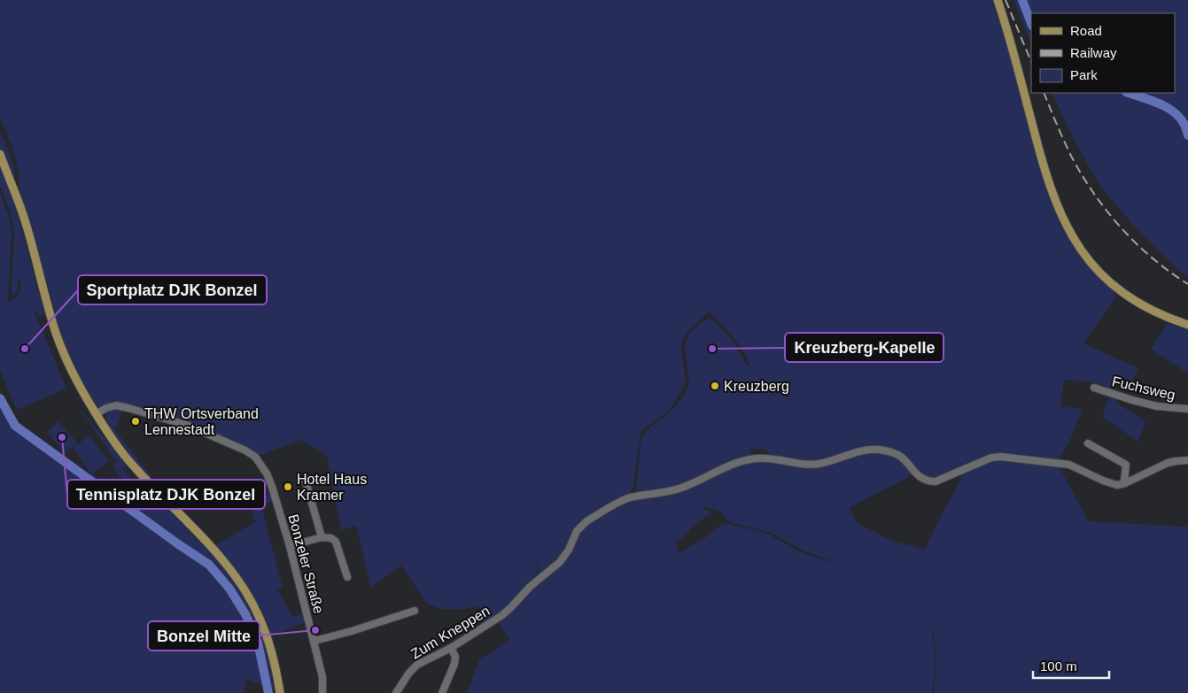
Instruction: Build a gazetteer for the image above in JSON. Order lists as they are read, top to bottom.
{
  "streets": {
    "street": ["Fuchsweg", "Bonzeler Straße", "Zum Kneppen"]
  },
  "places": [
    "Sportplatz DJK Bonzel",
    "Kreuzberg-Kapelle",
    "Kreuzberg",
    "THW Ortsverband Lennestadt",
    "Tennisplatz DJK Bonzel",
    "Hotel Haus Kramer",
    "Bonzel Mitte"
  ],
  "legend": ["Road", "Railway", "Park"],
  "scale_bar": "100 m"
}
